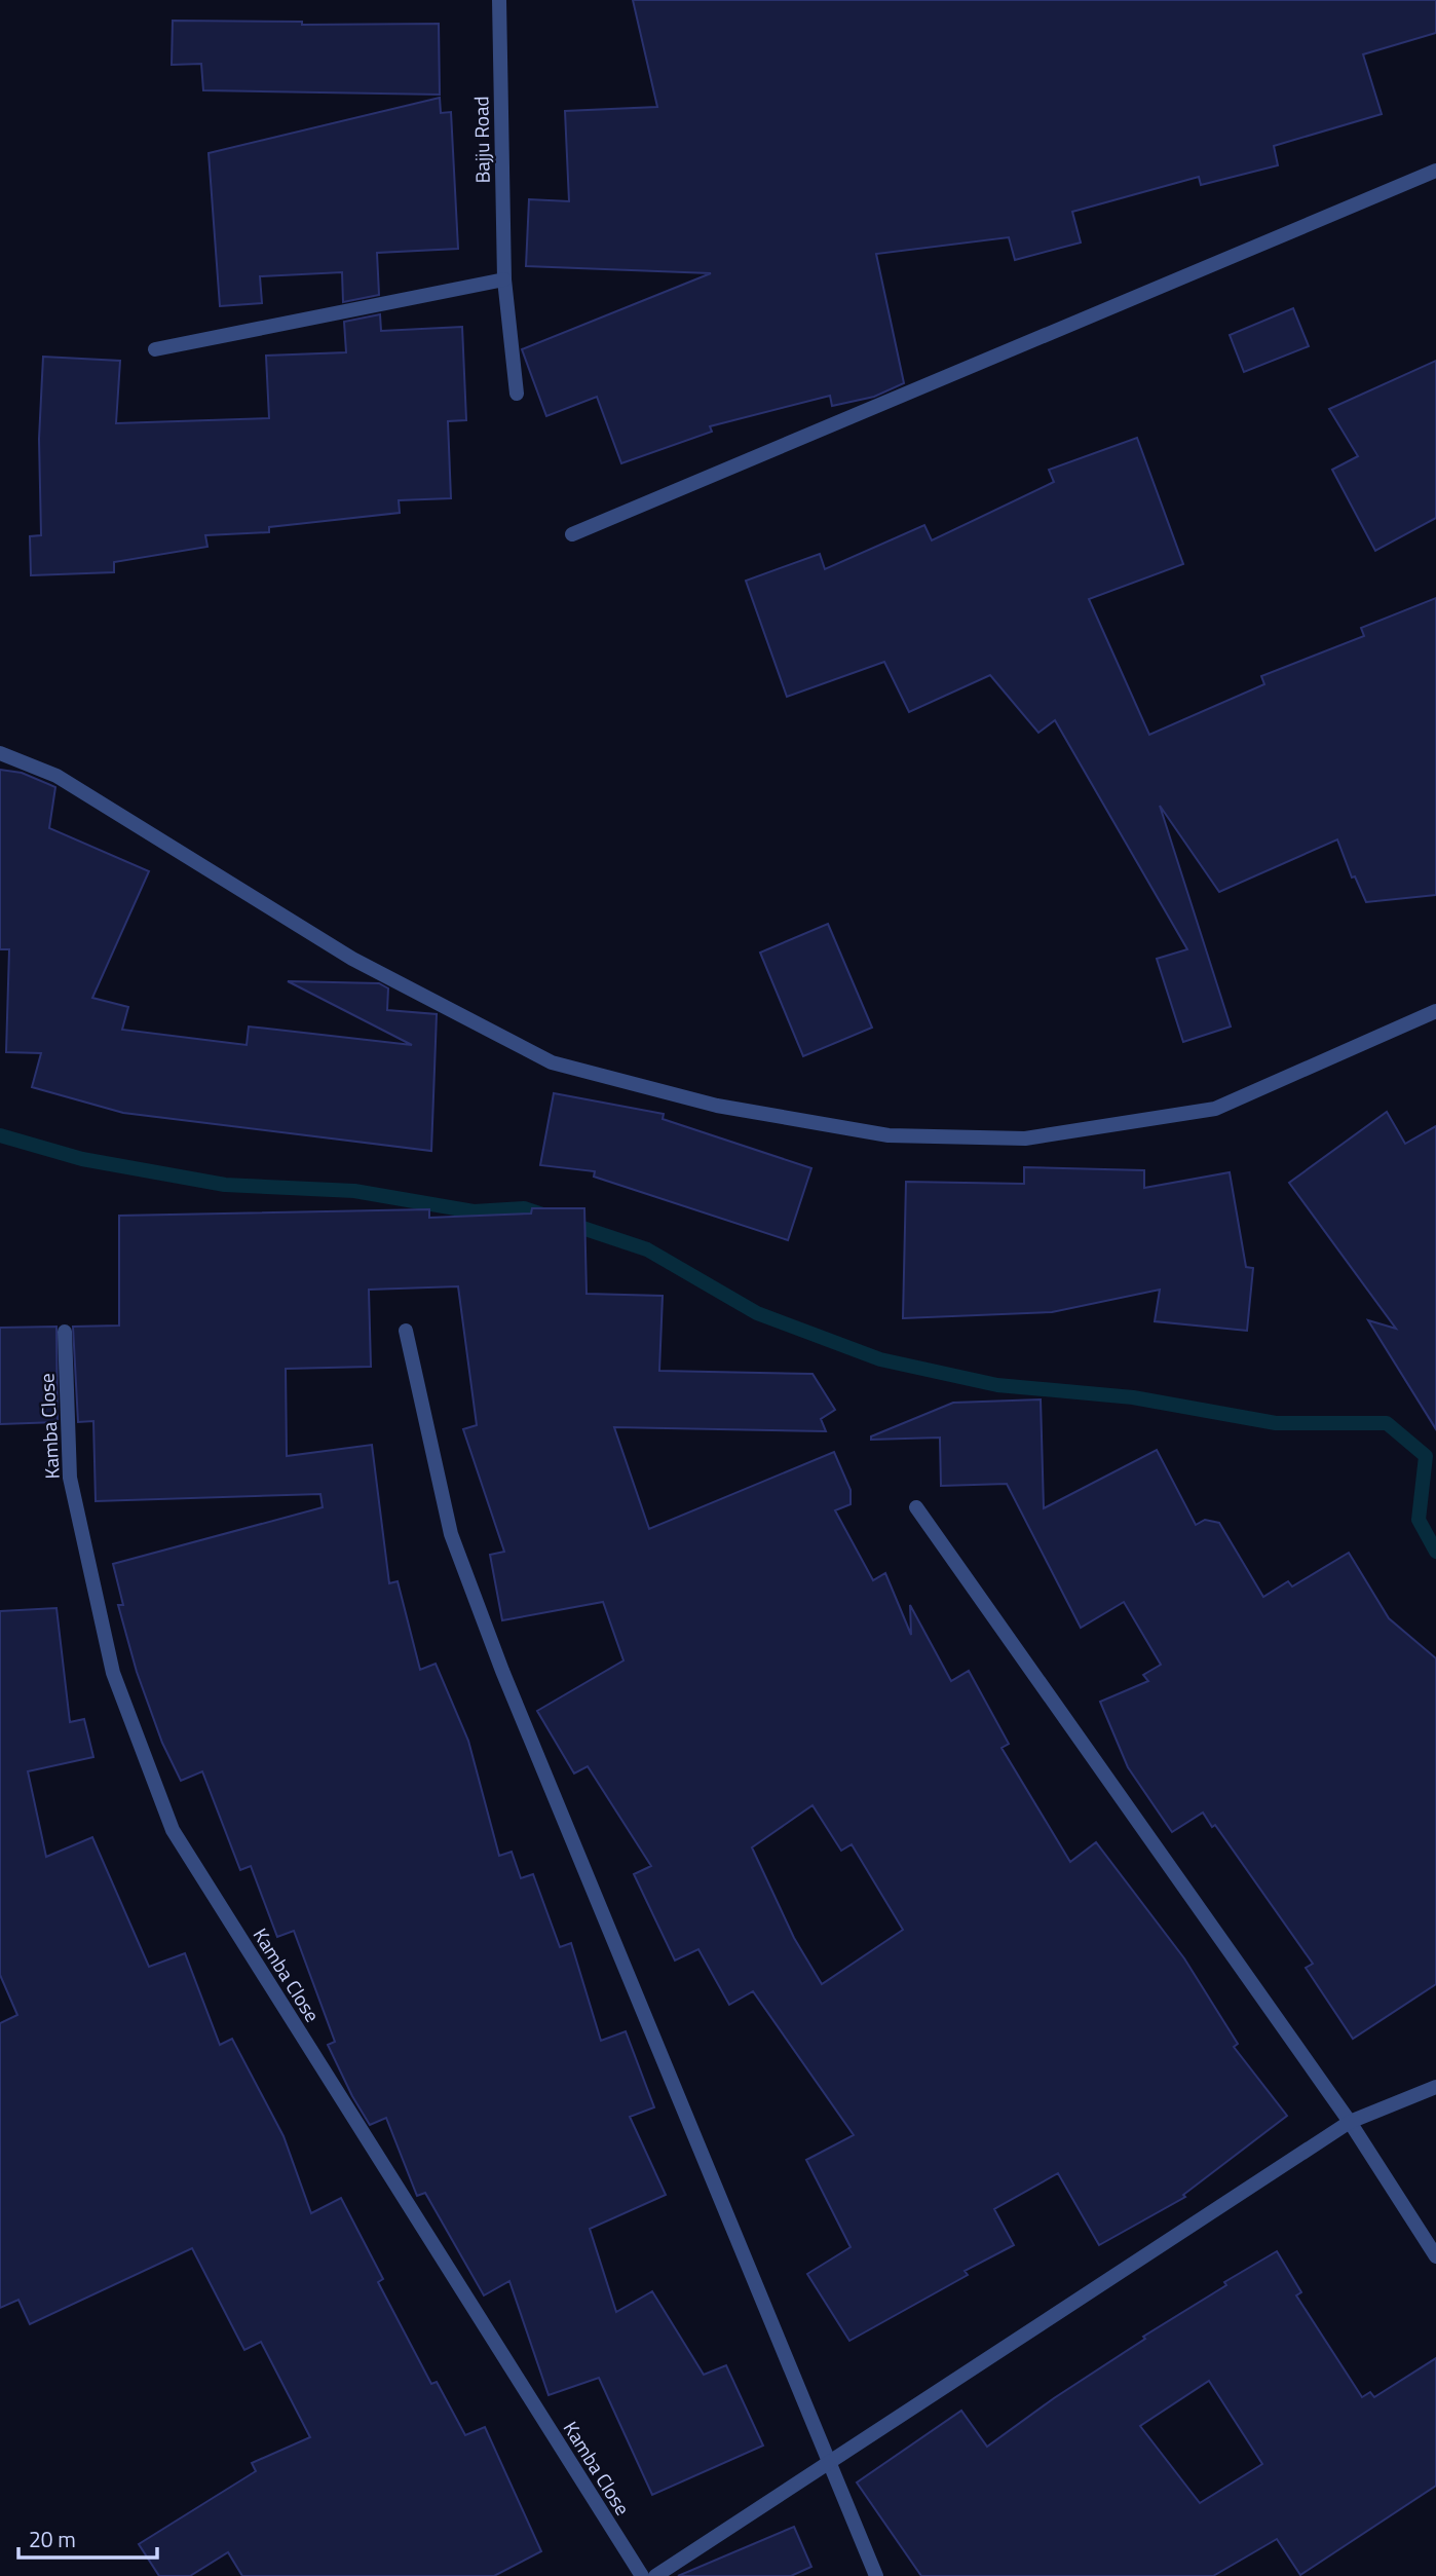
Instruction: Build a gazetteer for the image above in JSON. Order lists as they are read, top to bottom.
{
  "streets": {
    "street": ["Bajju Road", "Kamba Close"]
  },
  "scale_bar": "20 m"
}
